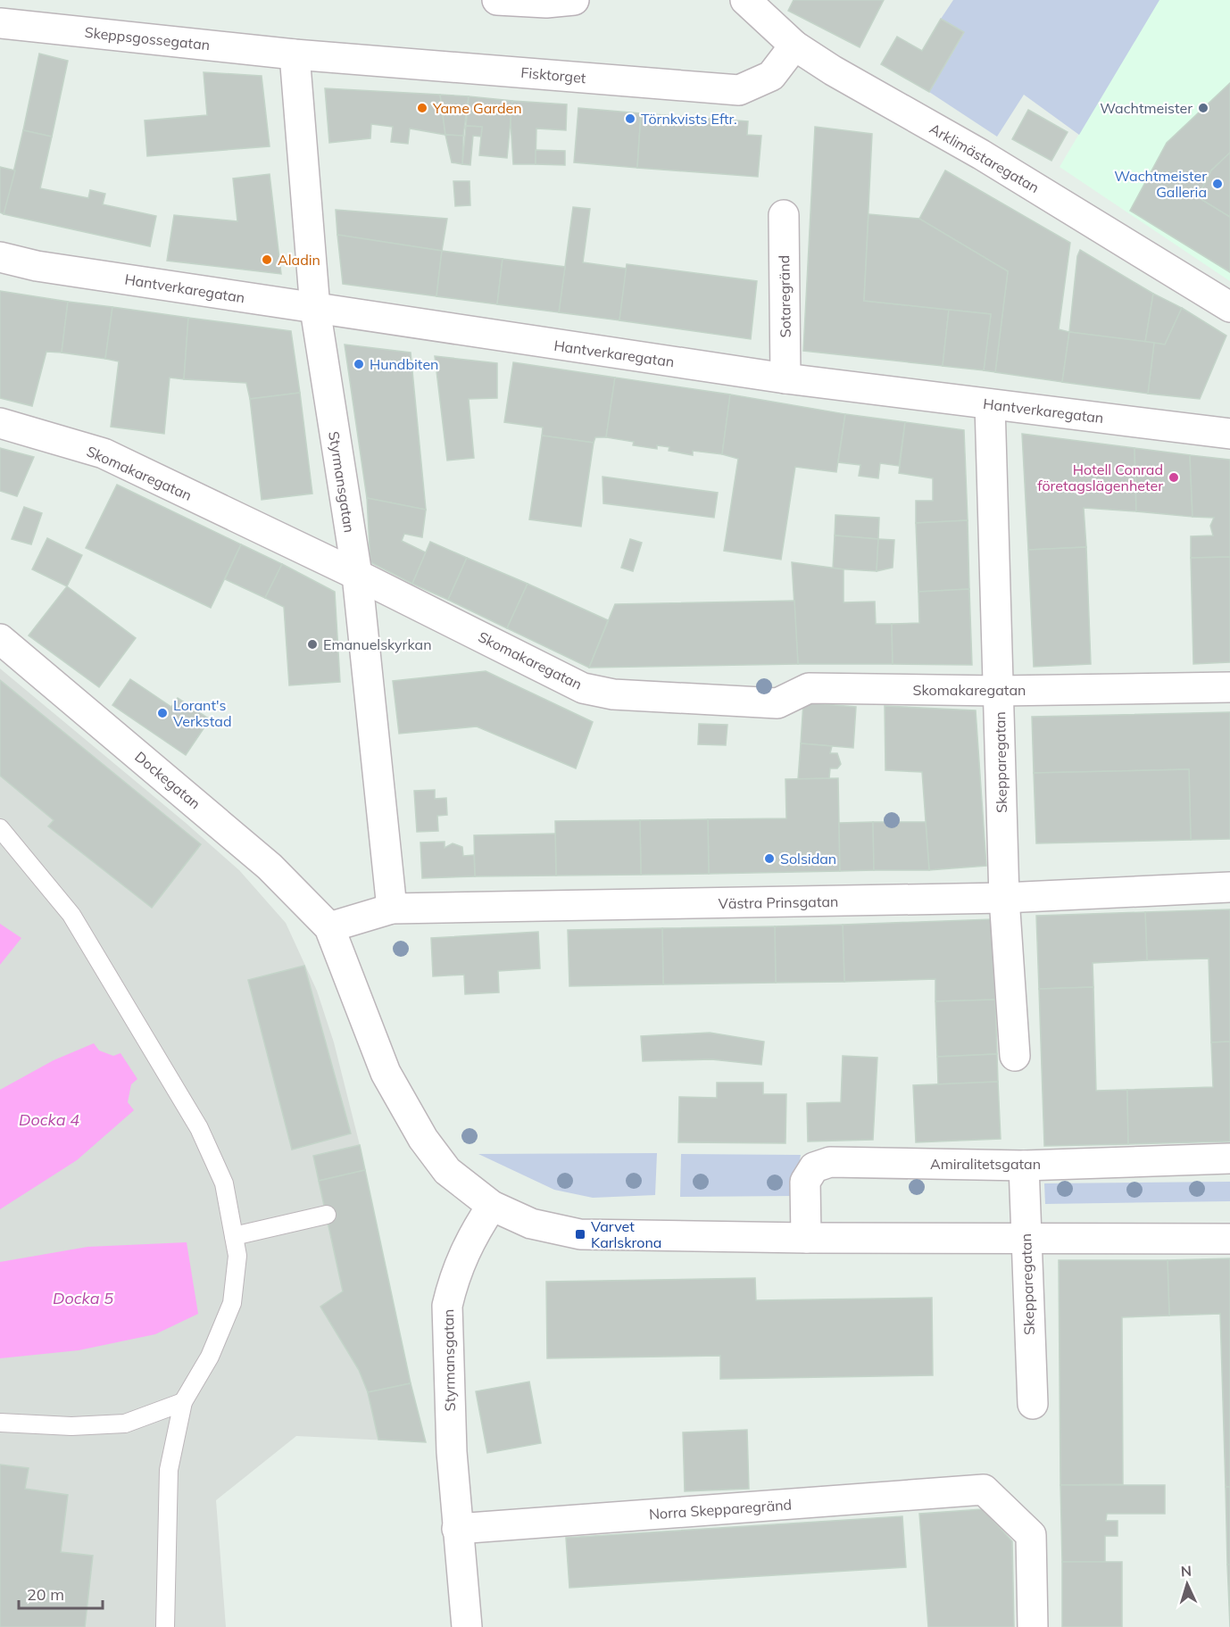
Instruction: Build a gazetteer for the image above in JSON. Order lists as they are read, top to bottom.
{
  "streets": {
    "street": [
      "Skeppsgossegatan",
      "Fisktorget",
      "Arklimästaregatan",
      "Hantverkaregatan",
      "Sotaregränd",
      "Skomakaregatan",
      "Styrmansgatan",
      "Skepparegatan",
      "Dockegatan",
      "Västra Prinsgatan",
      "Amiralitetsgatan",
      "Norra Skepparegränd"
    ]
  },
  "crossings": [
    ["Skeppsgossegatan", "Fisktorget"],
    ["Skeppsgossegatan", "Styrmansgatan"],
    ["Fisktorget", "Arklimästaregatan"],
    ["Fisktorget", "Styrmansgatan"],
    ["Hantverkaregatan", "Sotaregränd"],
    ["Hantverkaregatan", "Styrmansgatan"],
    ["Hantverkaregatan", "Skepparegatan"],
    ["Skomakaregatan", "Styrmansgatan"],
    ["Skomakaregatan", "Skepparegatan"],
    ["Styrmansgatan", "Västra Prinsgatan"],
    ["Styrmansgatan", "Norra Skepparegränd"],
    ["Skepparegatan", "Västra Prinsgatan"],
    ["Skepparegatan", "Amiralitetsgatan"],
    ["Dockegatan", "Västra Prinsgatan"]
  ],
  "water": ["Docka 4", "Docka 5"],
  "places": {
    "other": [
      "Yame Garden",
      "Wachtmeister",
      "Törnkvists Eftr.",
      "Wachtmeister Galleria",
      "Aladin",
      "Hundbiten",
      "Hotell Conrad företagslägenheter",
      "Emanuelskyrkan",
      "Lorant's Verkstad",
      "Solsidan"
    ],
    "transit": ["Varvet Karlskrona"]
  },
  "scale_bar": "20 m",
  "north": "top"
}
